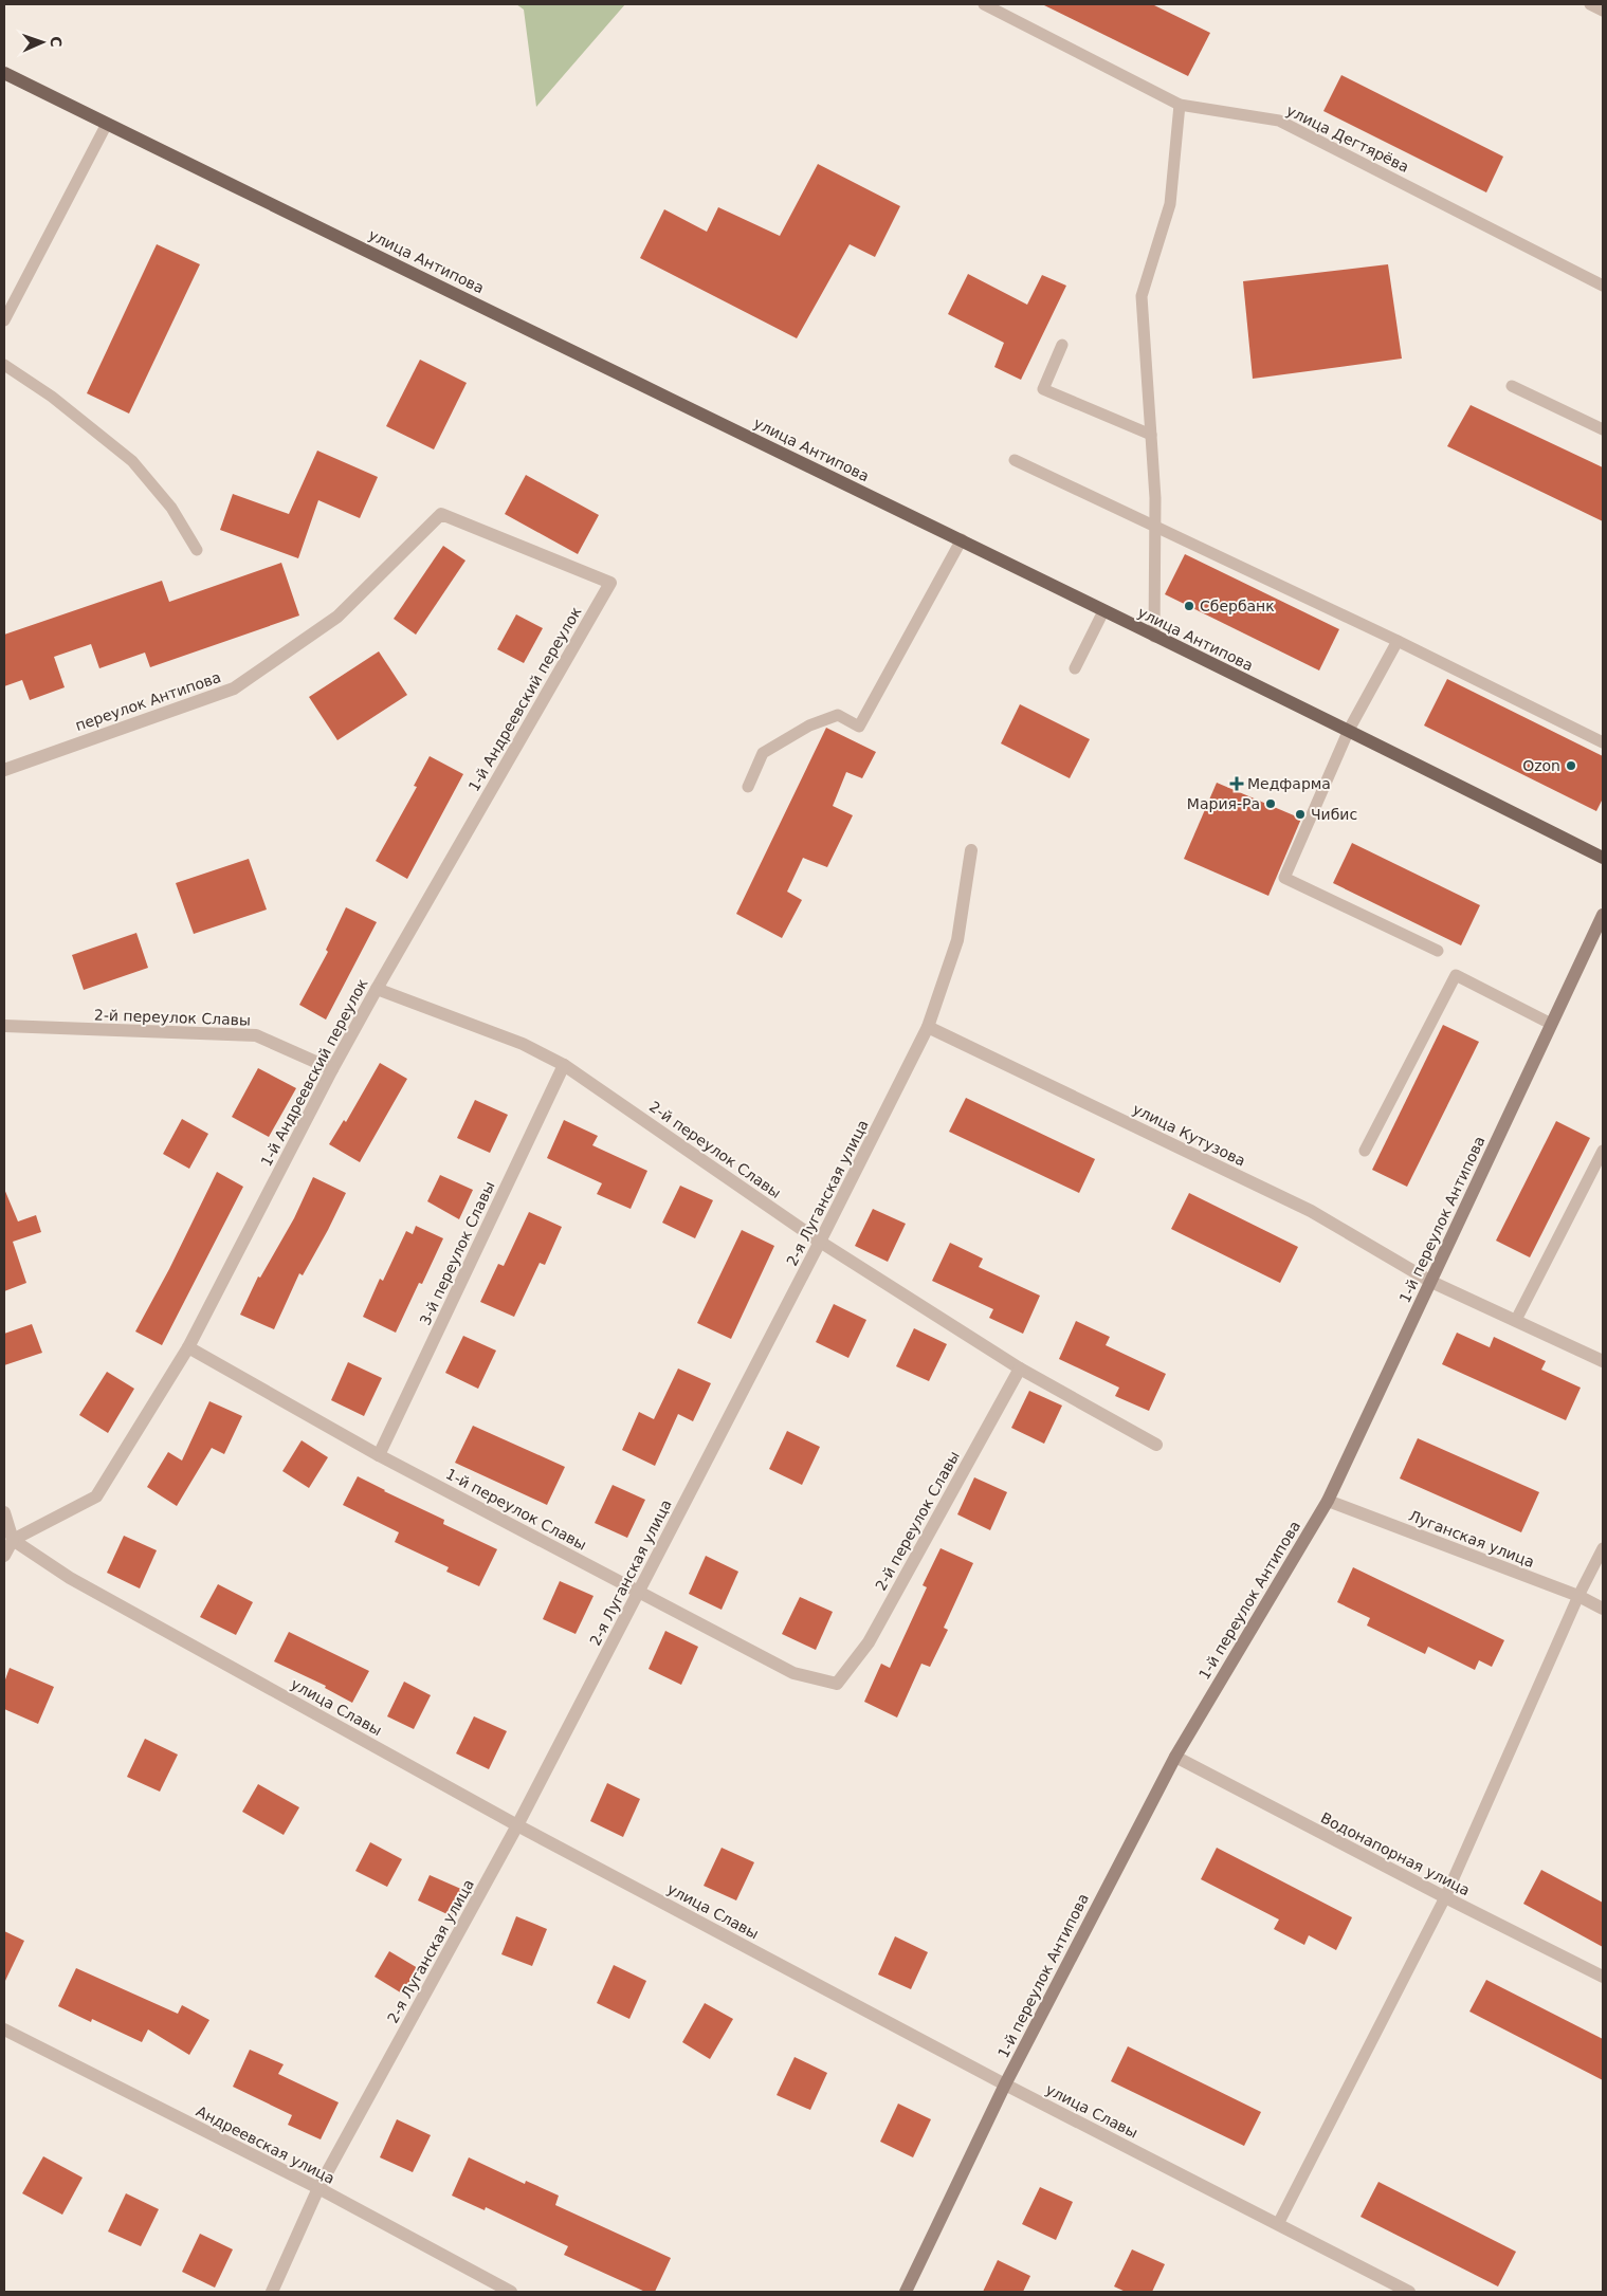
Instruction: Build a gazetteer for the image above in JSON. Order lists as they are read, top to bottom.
{
  "streets": {
    "main road": ["улица Антипова", "1-й переулок Антипова"],
    "street": [
      "1-й Андреевский переулок",
      "переулок Антипова",
      "2-й переулок Славы",
      "улица Кутузова",
      "2-я Луганская улица",
      "3-й переулок Славы",
      "1-й переулок Славы",
      "Луганская улица",
      "улица Славы",
      "Водонапорная улица",
      "Андреевская улица"
    ],
    "lane": ["улица Дегтярёва"]
  },
  "crossings": [
    ["1-й Андреевский переулок", "переулок Антипова"],
    ["1-й Андреевский переулок", "2-й переулок Славы"],
    ["1-й Андреевский переулок", "1-й переулок Славы"],
    ["1-й Андреевский переулок", "улица Славы"],
    ["2-й переулок Славы", "2-я Луганская улица"],
    ["2-й переулок Славы", "3-й переулок Славы"],
    ["2-й переулок Славы", "1-й переулок Славы"],
    ["улица Кутузова", "2-я Луганская улица"],
    ["улица Кутузова", "1-й переулок Антипова"],
    ["2-я Луганская улица", "1-й переулок Славы"],
    ["2-я Луганская улица", "улица Славы"],
    ["2-я Луганская улица", "Андреевская улица"],
    ["1-й переулок Антипова", "Луганская улица"],
    ["1-й переулок Антипова", "улица Славы"],
    ["1-й переулок Антипова", "Водонапорная улица"],
    ["3-й переулок Славы", "1-й переулок Славы"]
  ],
  "places": {
    "other": [
      "Сбербанк",
      "Ozon",
      "Мария-Ра",
      "Чибис"
    ],
    "health": ["Медфарма"]
  },
  "north": "right"
}
